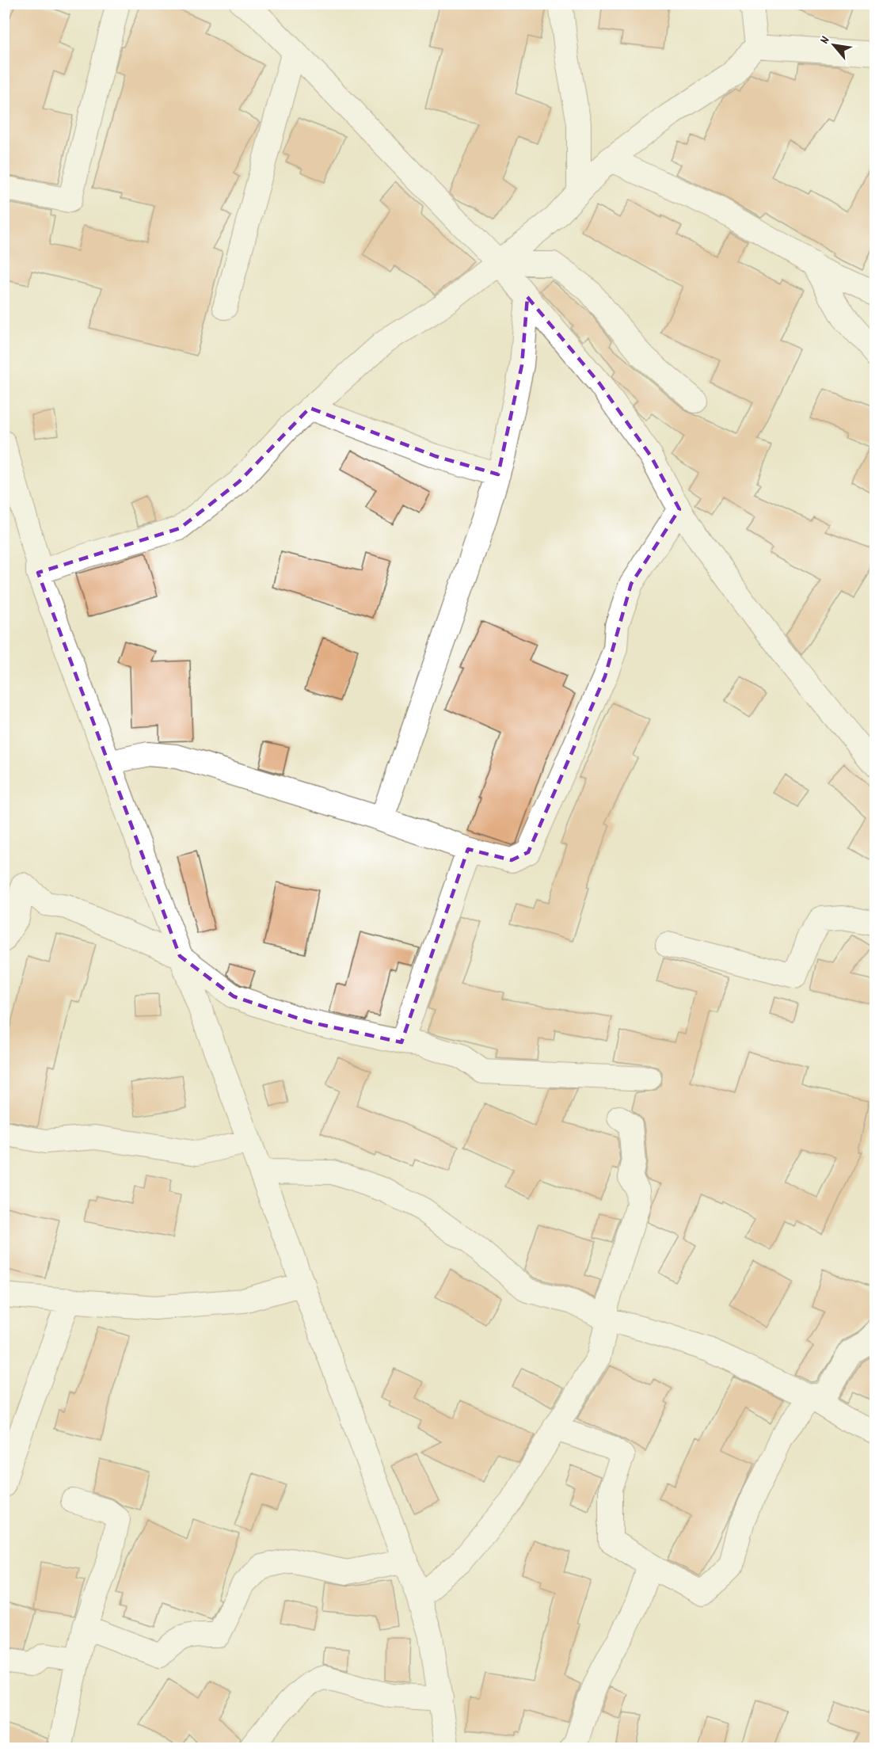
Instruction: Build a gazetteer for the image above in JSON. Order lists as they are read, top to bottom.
{
  "north": "top left"
}
